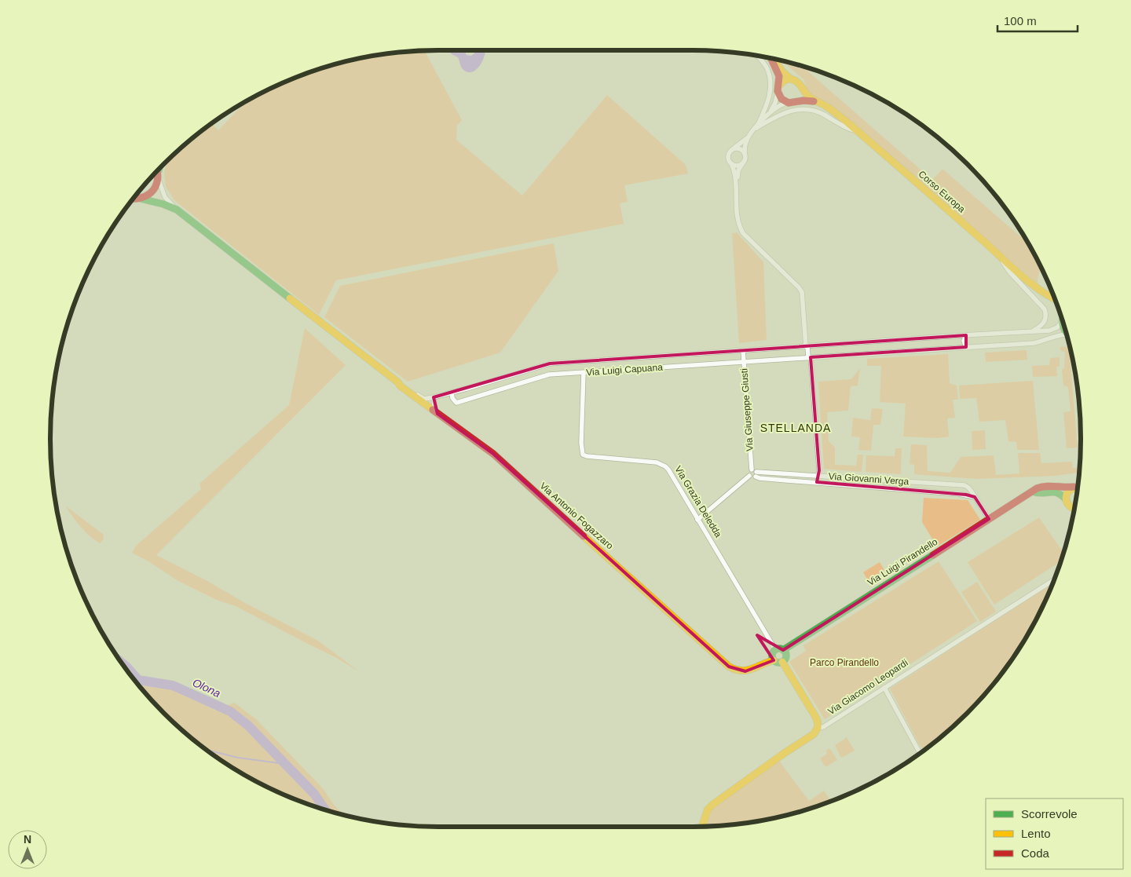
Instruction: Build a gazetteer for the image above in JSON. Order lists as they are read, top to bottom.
{
  "streets": {
    "street": [
      "Corso Europa",
      "Via Luigi Capuana",
      "Via Giuseppe Giusti",
      "Via Giovanni Verga",
      "Via Grazia Deledda",
      "Via Antonio Fogazzaro",
      "Via Luigi Pirandello",
      "Via Giacomo Leopardi"
    ]
  },
  "crossings": [
    ["Via Luigi Capuana", "Via Giuseppe Giusti"],
    ["Via Luigi Capuana", "Via Grazia Deledda"],
    ["Via Giuseppe Giusti", "Via Giovanni Verga"],
    ["Via Giovanni Verga", "Via Luigi Pirandello"],
    ["Via Grazia Deledda", "Via Antonio Fogazzaro"],
    ["Via Grazia Deledda", "Via Luigi Pirandello"],
    ["Via Antonio Fogazzaro", "Via Luigi Pirandello"]
  ],
  "districts": ["STELLANDA"],
  "water": ["Olona"],
  "parks": ["Parco Pirandello"],
  "legend": ["Scorrevole", "Lento", "Coda"],
  "scale_bar": "100 m",
  "north": "top"
}
